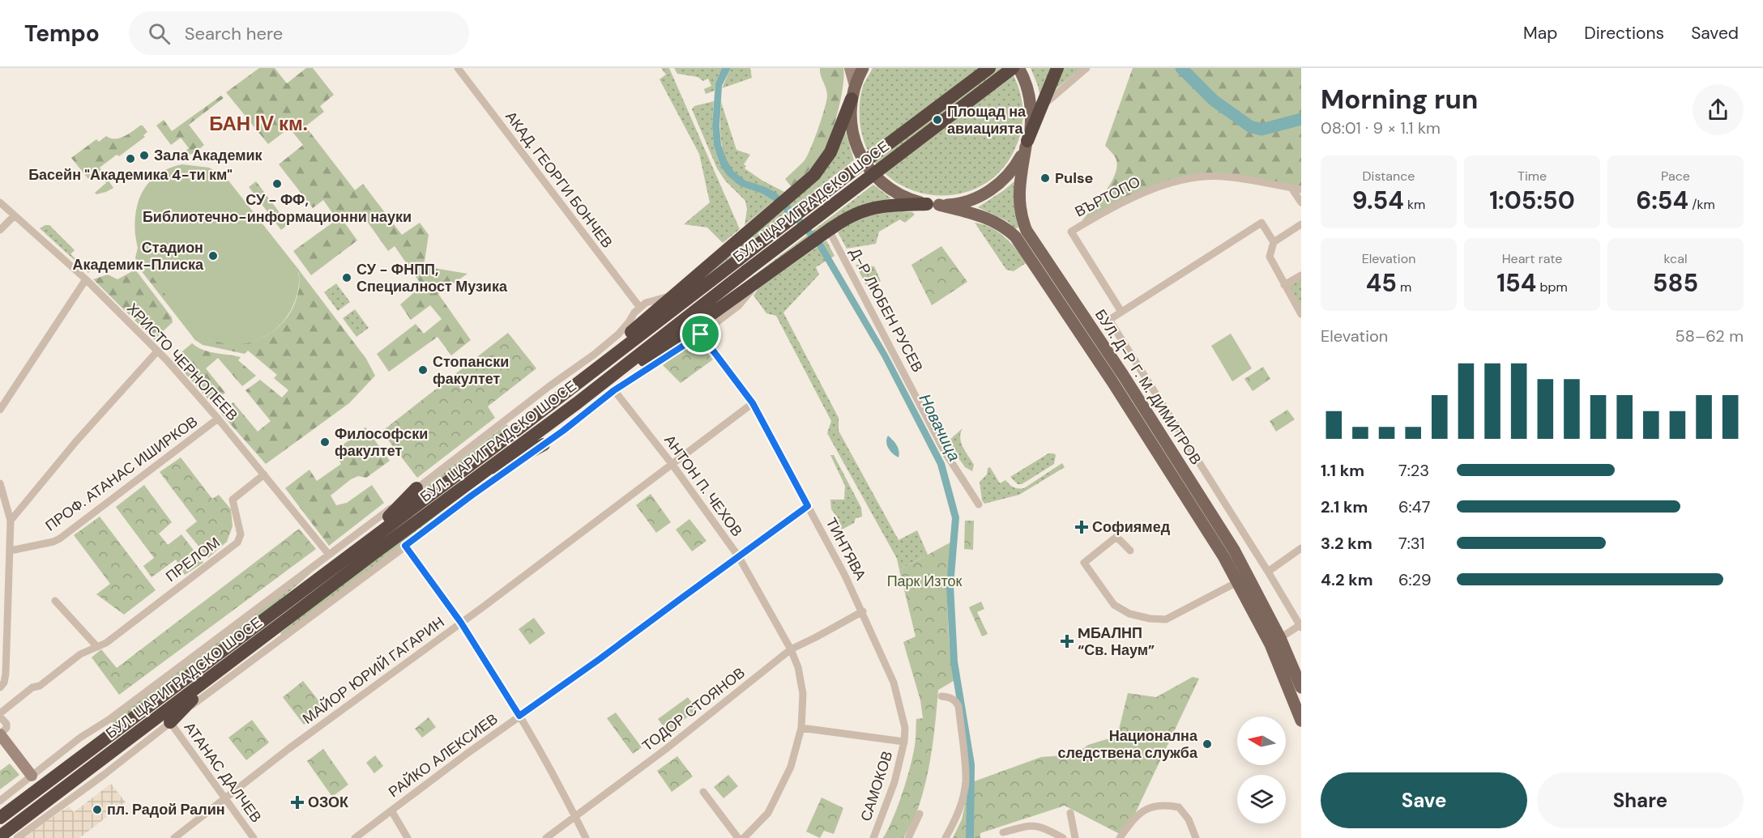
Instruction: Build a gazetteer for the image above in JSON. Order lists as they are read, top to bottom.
{
  "streets": {
    "highway": ["БУЛ. ЦАРИГРАДСКО ШОСЕ"],
    "main road": ["БУЛ. Д-Р Г. М. ДИМИТРОВ"],
    "street": [
      "АКАД. ГЕОРГИ БОНЧЕВ",
      "ВЪРТОПО",
      "Д-Р ЛЮБЕН РУСЕВ",
      "ХРИСТО ЧЕРНОПЕЕВ",
      "ПРОФ. АТАНАС ИШИРКОВ",
      "АНТОН П. ЧЕХОВ",
      "ТИНТЯВА",
      "ПРЕЛОМ",
      "МАЙОР ЮРИЙ ГАГАРИН",
      "ТОДОР СТОЯНОВ",
      "РАЙКО АЛЕКСИЕВ",
      "АТАНАС ДАЛЧЕВ",
      "САМОКОВ"
    ]
  },
  "crossings": [
    ["АКАД. ГЕОРГИ БОНЧЕВ", "БУЛ. ЦАРИГРАДСКО ШОСЕ"],
    ["БУЛ. ЦАРИГРАДСКО ШОСЕ", "ХРИСТО ЧЕРНОПЕЕВ"],
    ["БУЛ. ЦАРИГРАДСКО ШОСЕ", "АНТОН П. ЧЕХОВ"],
    ["БУЛ. ЦАРИГРАДСКО ШОСЕ", "ТИНТЯВА"],
    ["БУЛ. ЦАРИГРАДСКО ШОСЕ", "АТАНАС ДАЛЧЕВ"],
    ["ХРИСТО ЧЕРНОПЕЕВ", "ПРОФ. АТАНАС ИШИРКОВ"],
    ["ХРИСТО ЧЕРНОПЕЕВ", "ПРЕЛОМ"],
    ["АНТОН П. ЧЕХОВ", "МАЙОР ЮРИЙ ГАГАРИН"],
    ["АНТОН П. ЧЕХОВ", "ТОДОР СТОЯНОВ"],
    ["АНТОН П. ЧЕХОВ", "РАЙКО АЛЕКСИЕВ"],
    ["ТИНТЯВА", "МАЙОР ЮРИЙ ГАГАРИН"],
    ["ТИНТЯВА", "ТОДОР СТОЯНОВ"],
    ["ТИНТЯВА", "РАЙКО АЛЕКСИЕВ"],
    ["ТИНТЯВА", "САМОКОВ"],
    ["МАЙОР ЮРИЙ ГАГАРИН", "АТАНАС ДАЛЧЕВ"]
  ],
  "districts": ["БАН IV км."],
  "water": ["Новачица"],
  "parks": ["Парк Изток"],
  "places": {
    "other": [
      "Площад на авиацията",
      "Зала Академик",
      "Басейн \"Академика 4-ти км\"",
      "Pulse",
      "СУ - ФФ, Библиотечно-информационни науки",
      "Стадион Академик-Плиска",
      "СУ - ФНПП, Специалност Музика",
      "Стопански факултет",
      "Философски факултет",
      "Национална следствена служба",
      "пл. Радой Ралин"
    ],
    "health": ["Софиямед", "MБАЛНП “Св. Наум”", "ОЗОК"]
  },
  "north": "left",
  "page": {
    "header": "Tempo",
    "search": "Search here",
    "nav": ["Map", "Directions", "Saved"],
    "heading": ["Morning run", "08:01 · 9 × 1.1 km"],
    "stats": [
      ["Distance", "9.54 km"],
      ["Time", "1:05:50"],
      ["Pace", "6:54 /km"],
      ["Elevation", "45 m"],
      ["Heart rate", "154 bpm"],
      ["kcal", "585"]
    ],
    "chart": ["Elevation", "58–62 m"],
    "list": [
      {
        "name": "1.1 km",
        "note": "7:23"
      },
      {
        "name": "2.1 km",
        "note": "6:47"
      },
      {
        "name": "3.2 km",
        "note": "7:31"
      },
      {
        "name": "4.2 km",
        "note": "6:29"
      }
    ],
    "buttons": ["Save", "Share"]
  }
}
